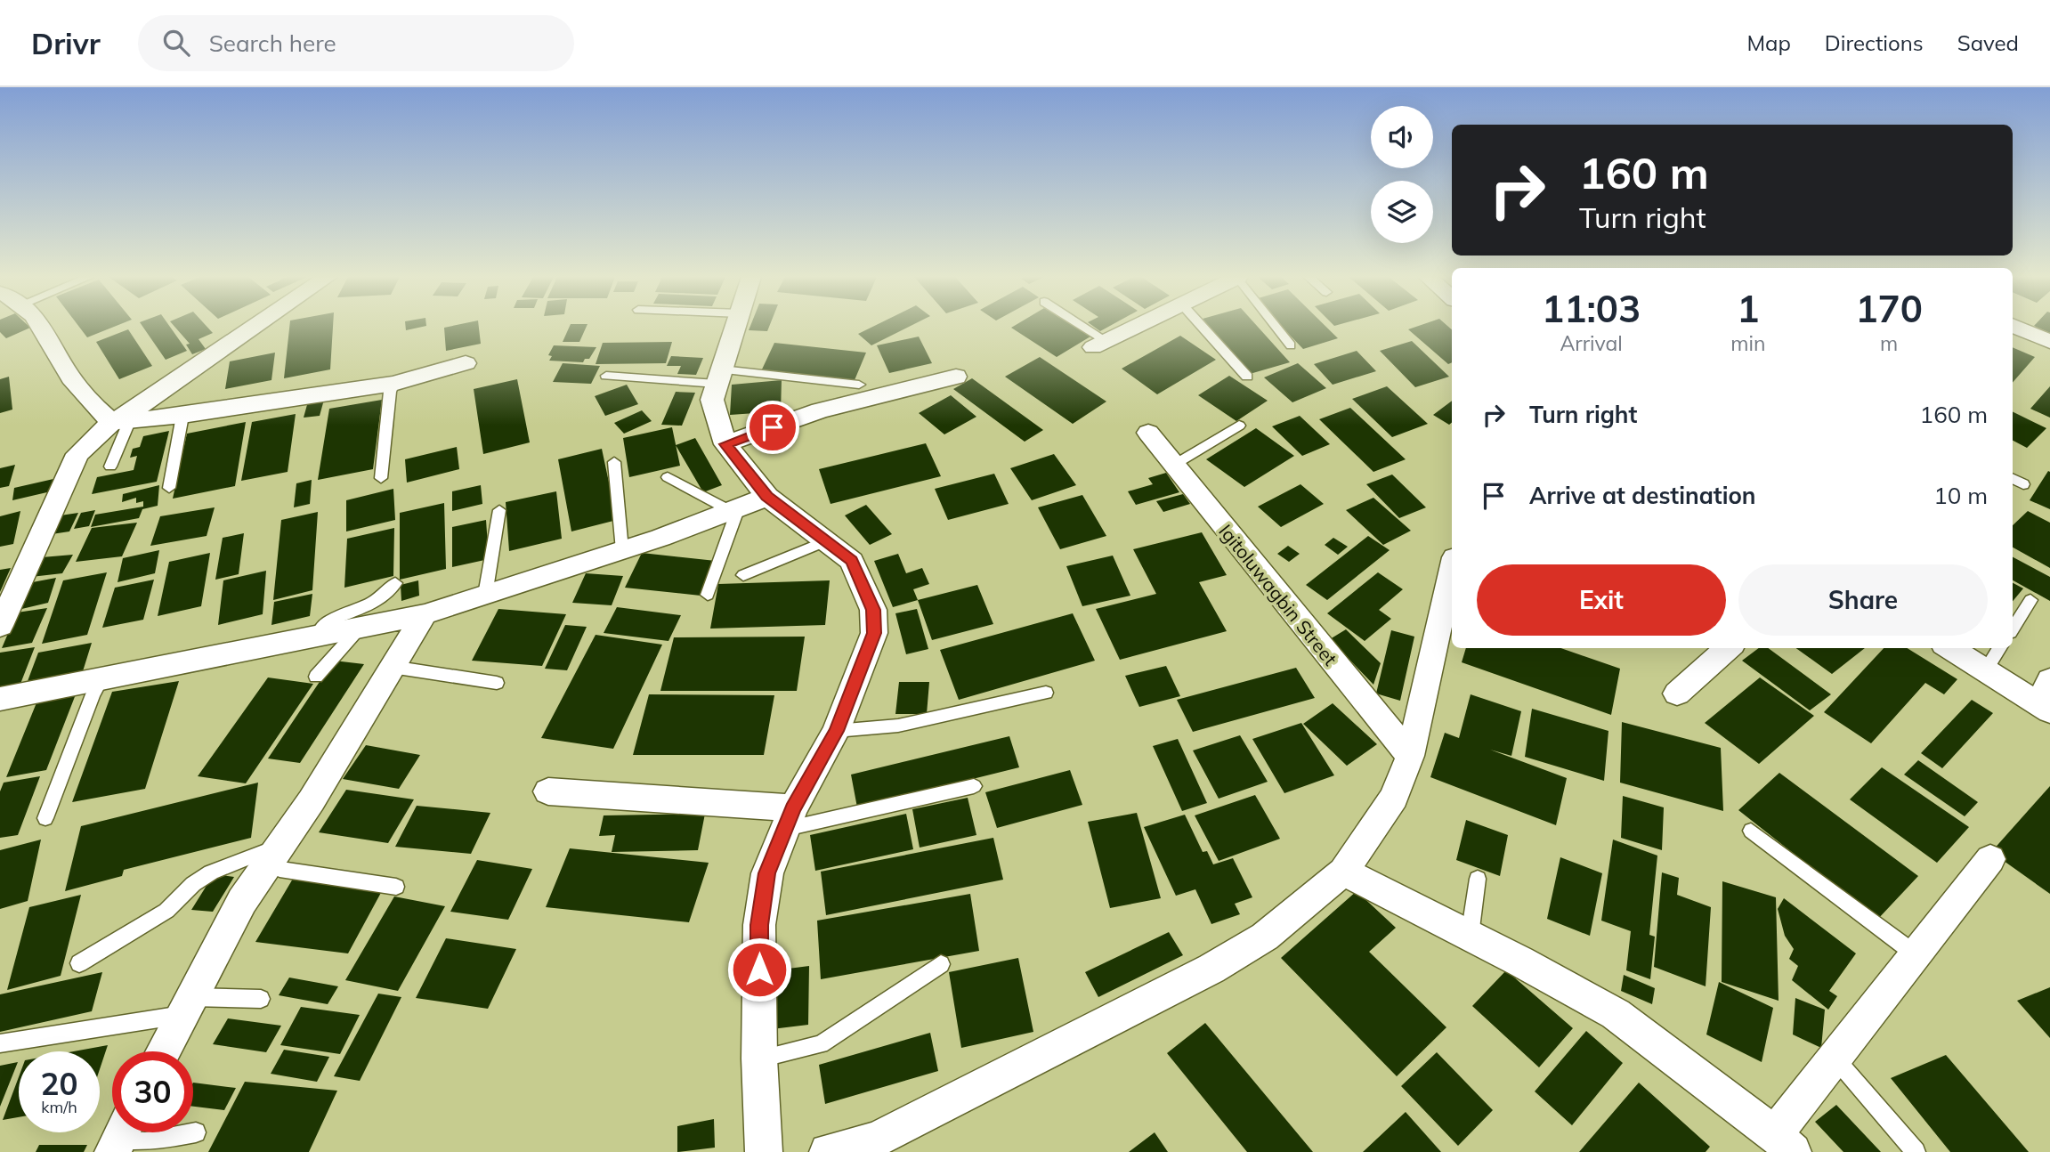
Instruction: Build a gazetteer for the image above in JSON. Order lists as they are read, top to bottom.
{
  "streets": {
    "street": ["Igitoluwagbin Street"]
  },
  "page": {
    "header": "Drivr",
    "search": "Search here",
    "nav": ["Map", "Directions", "Saved"],
    "turn": ["160 m", "Turn right"],
    "eta": [
      "11:03",
      "Arrival",
      "1",
      "min",
      "170",
      "m"
    ],
    "list": [
      {
        "name": "Turn right",
        "value": "160 m"
      },
      {
        "name": "Arrive at destination",
        "value": "10 m"
      }
    ],
    "buttons": ["Exit", "Share"],
    "speed": "20 km/h",
    "limit": "30"
  }
}
